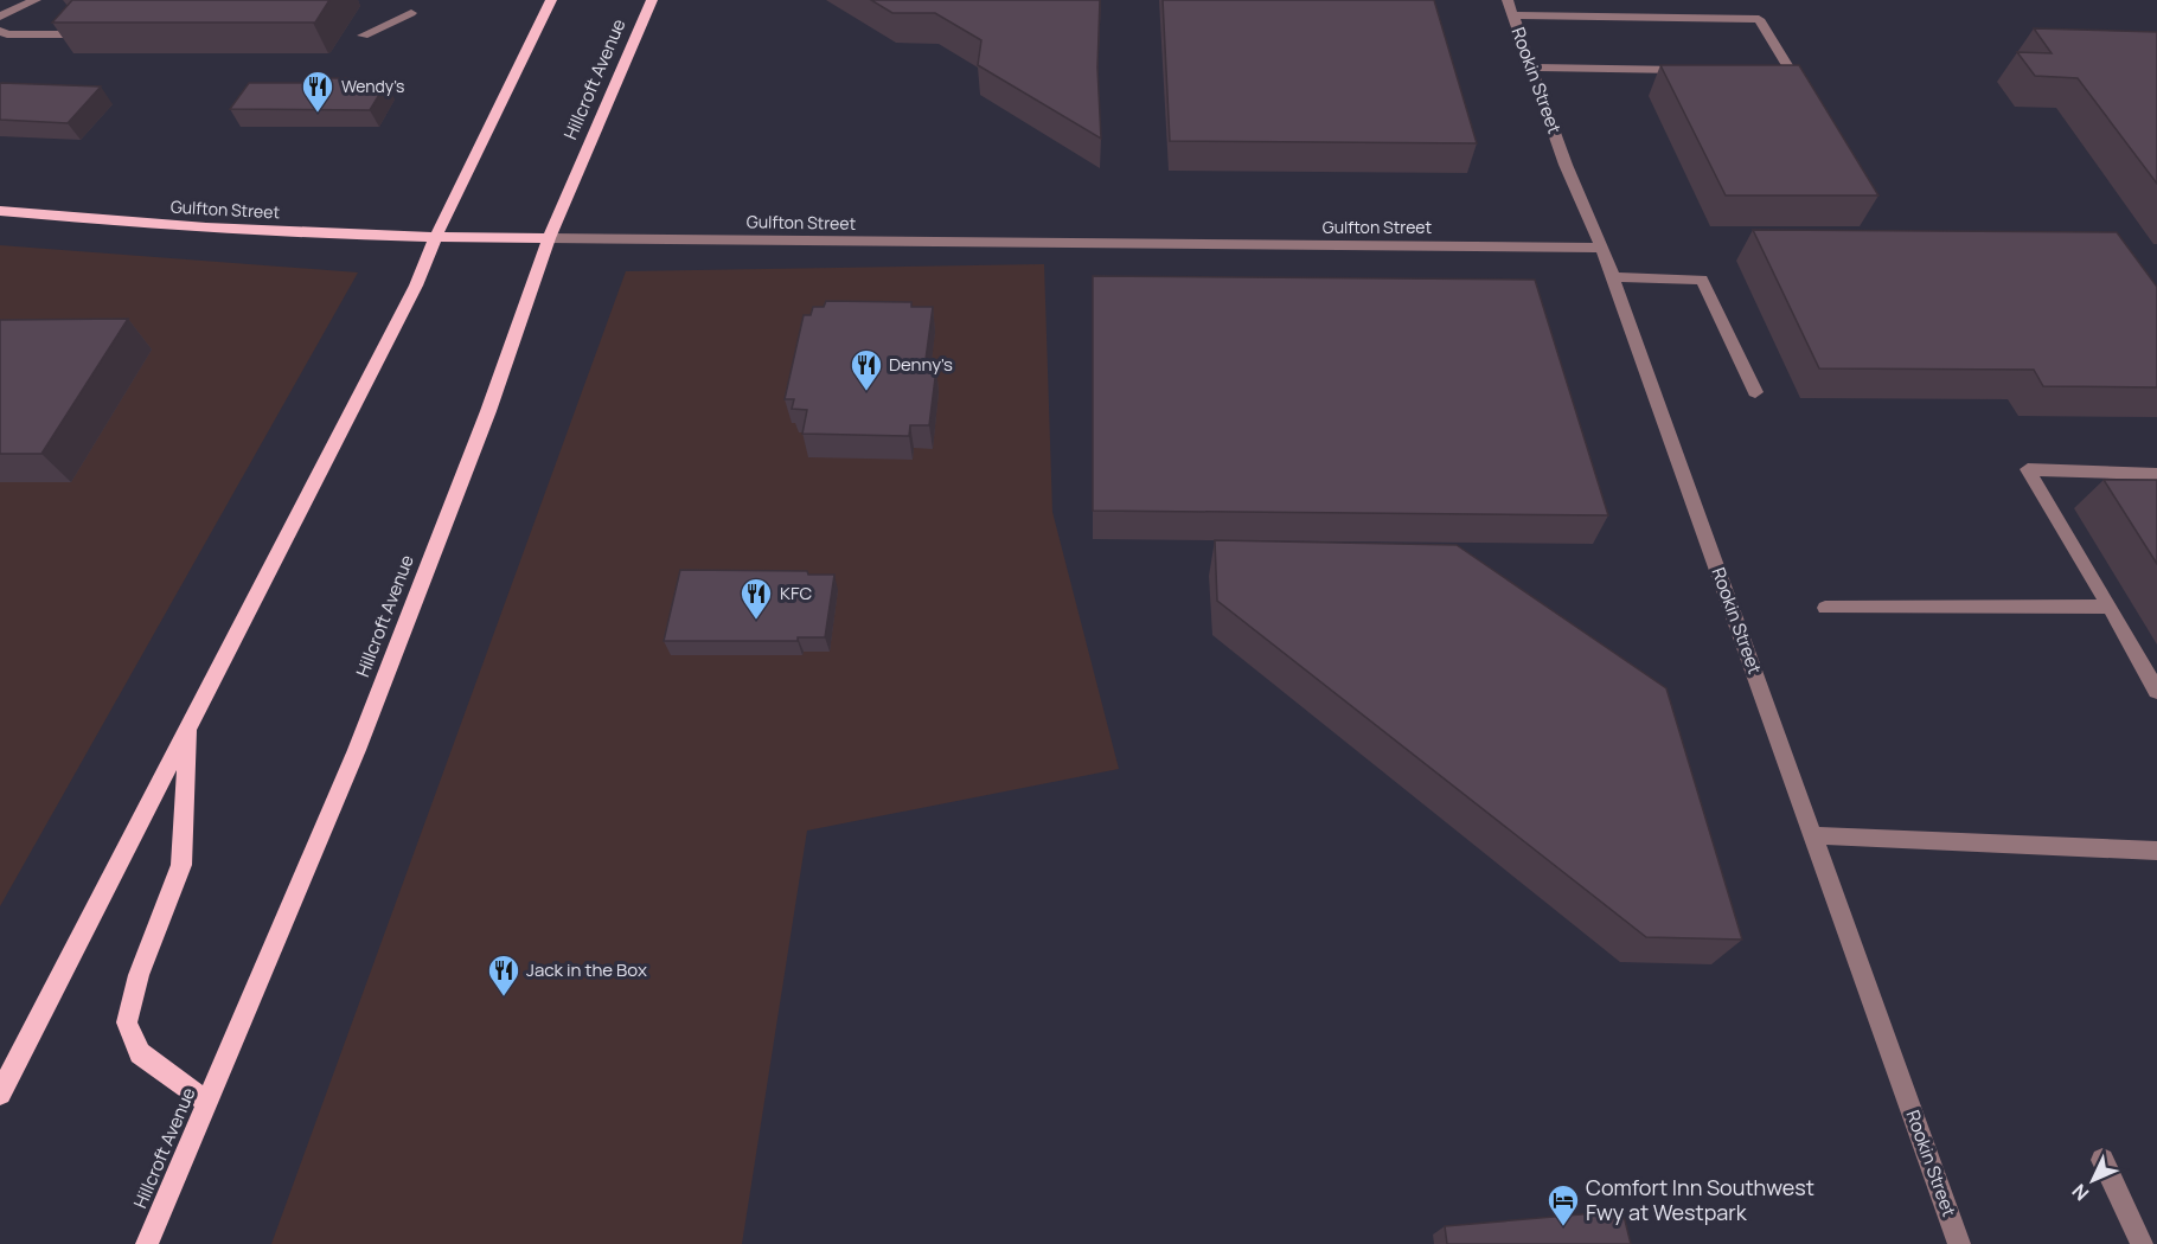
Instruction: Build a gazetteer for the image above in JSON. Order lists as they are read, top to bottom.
{
  "streets": {
    "main road": ["Hillcroft Avenue", "Gulfton Street"],
    "street": ["Rookin Street"]
  },
  "crossings": [
    ["Hillcroft Avenue", "Gulfton Street"],
    ["Rookin Street", "Gulfton Street"]
  ],
  "places": {
    "restaurant": [
      "Wendy's",
      "Denny's",
      "KFC",
      "Jack in the Box"
    ],
    "hotel": ["Comfort Inn Southwest Fwy at Westpark"]
  },
  "north": "bottom left"
}
